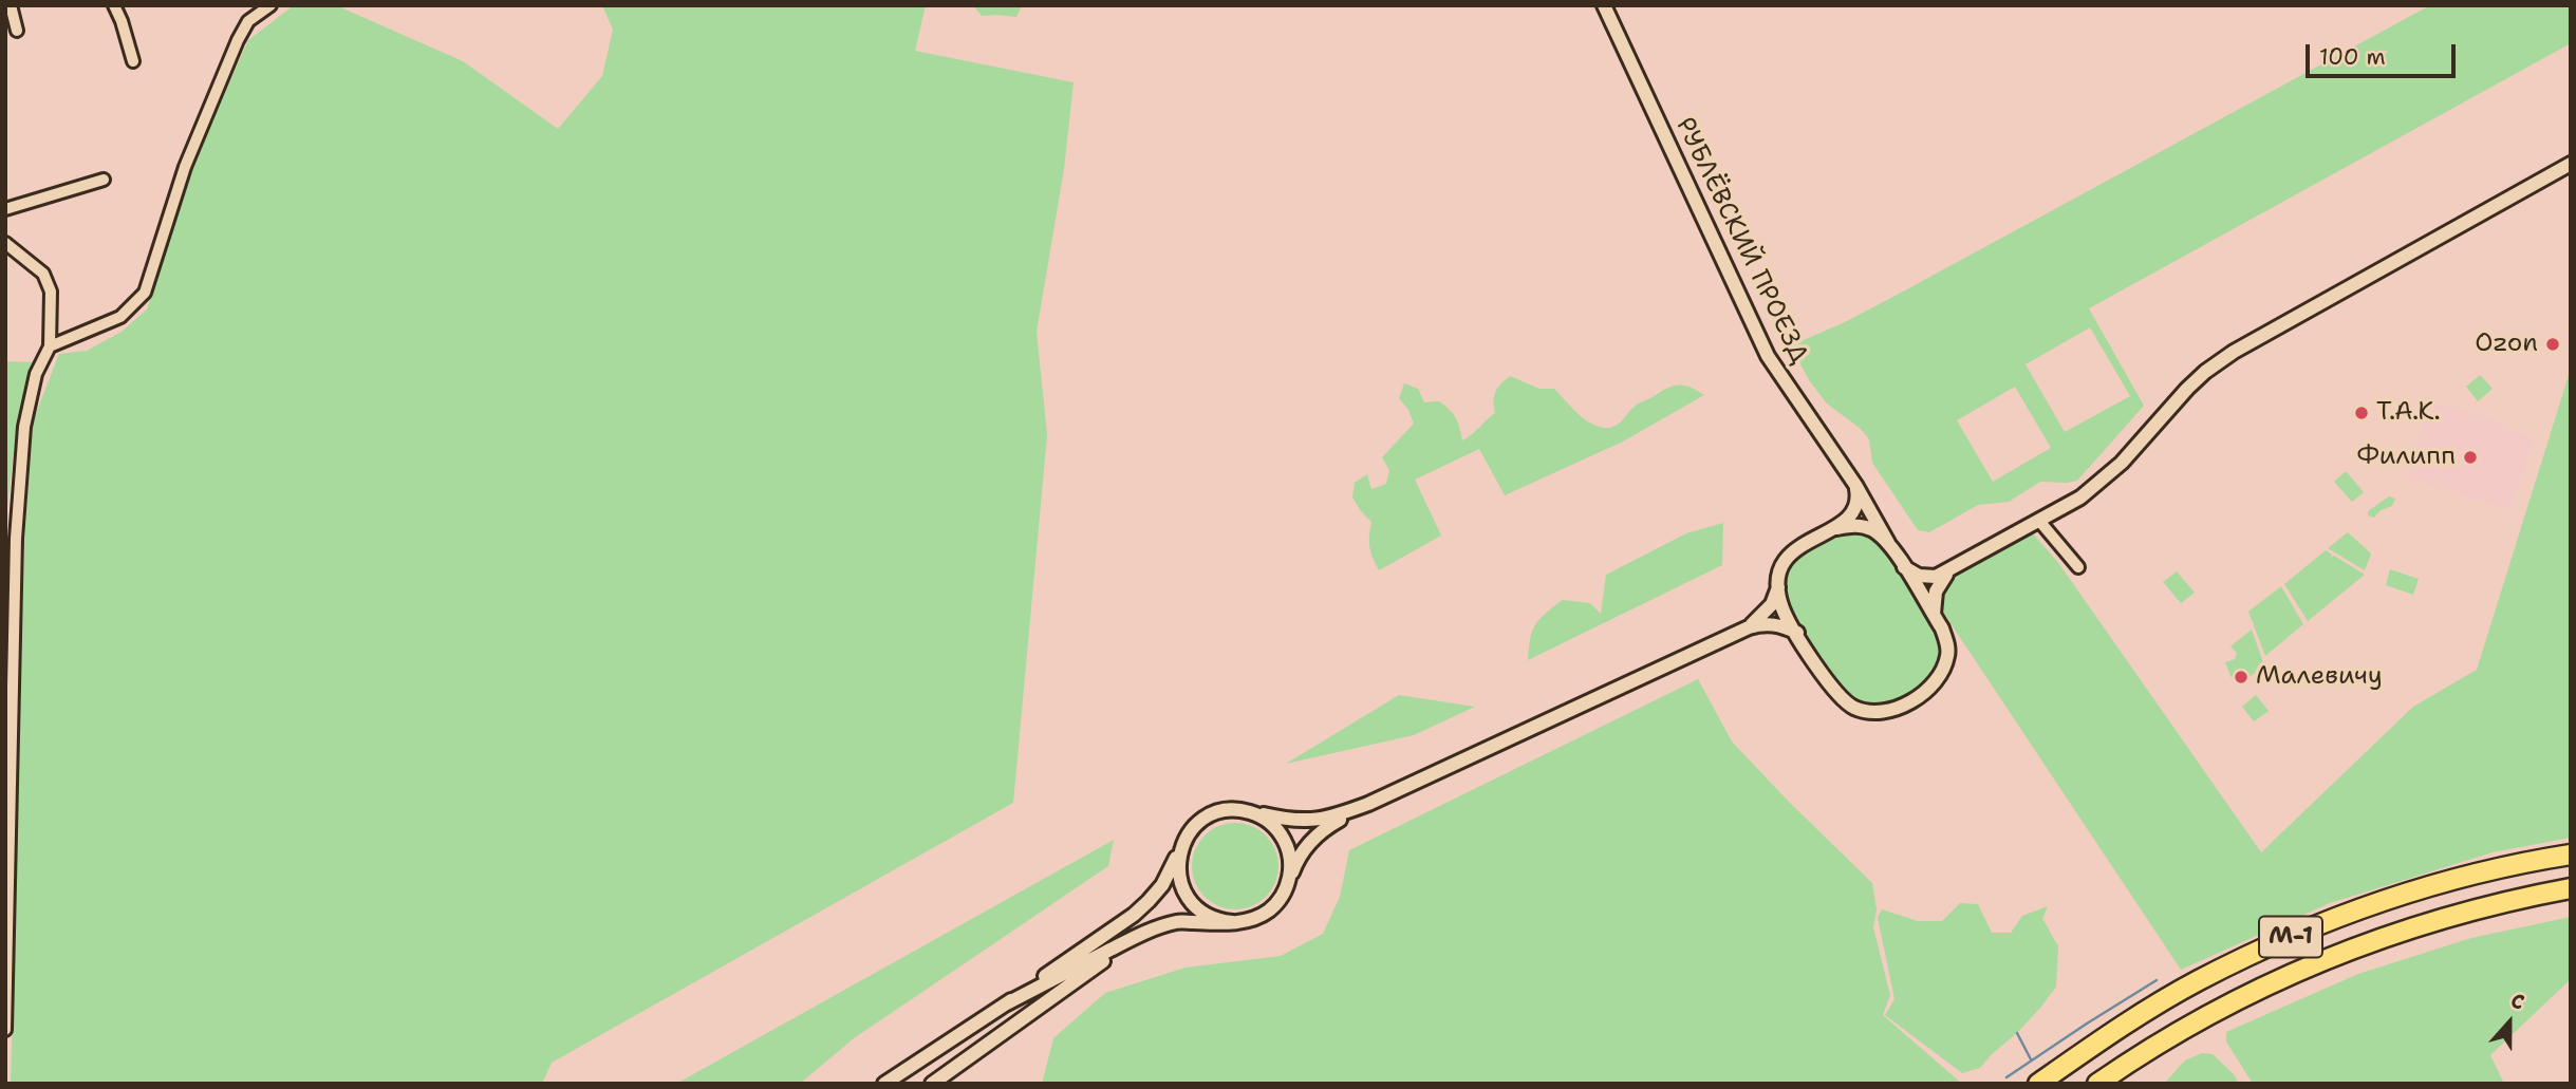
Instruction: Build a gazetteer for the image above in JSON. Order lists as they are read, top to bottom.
{
  "streets": {
    "highway": ["М-1"],
    "street": ["РУБЛЁВСКИЙ ПРОЕЗД"]
  },
  "places": [
    "Ozon",
    "Т.А.К.",
    "Филипп",
    "Малевичу"
  ],
  "scale_bar": "100 m",
  "north": "top"
}
